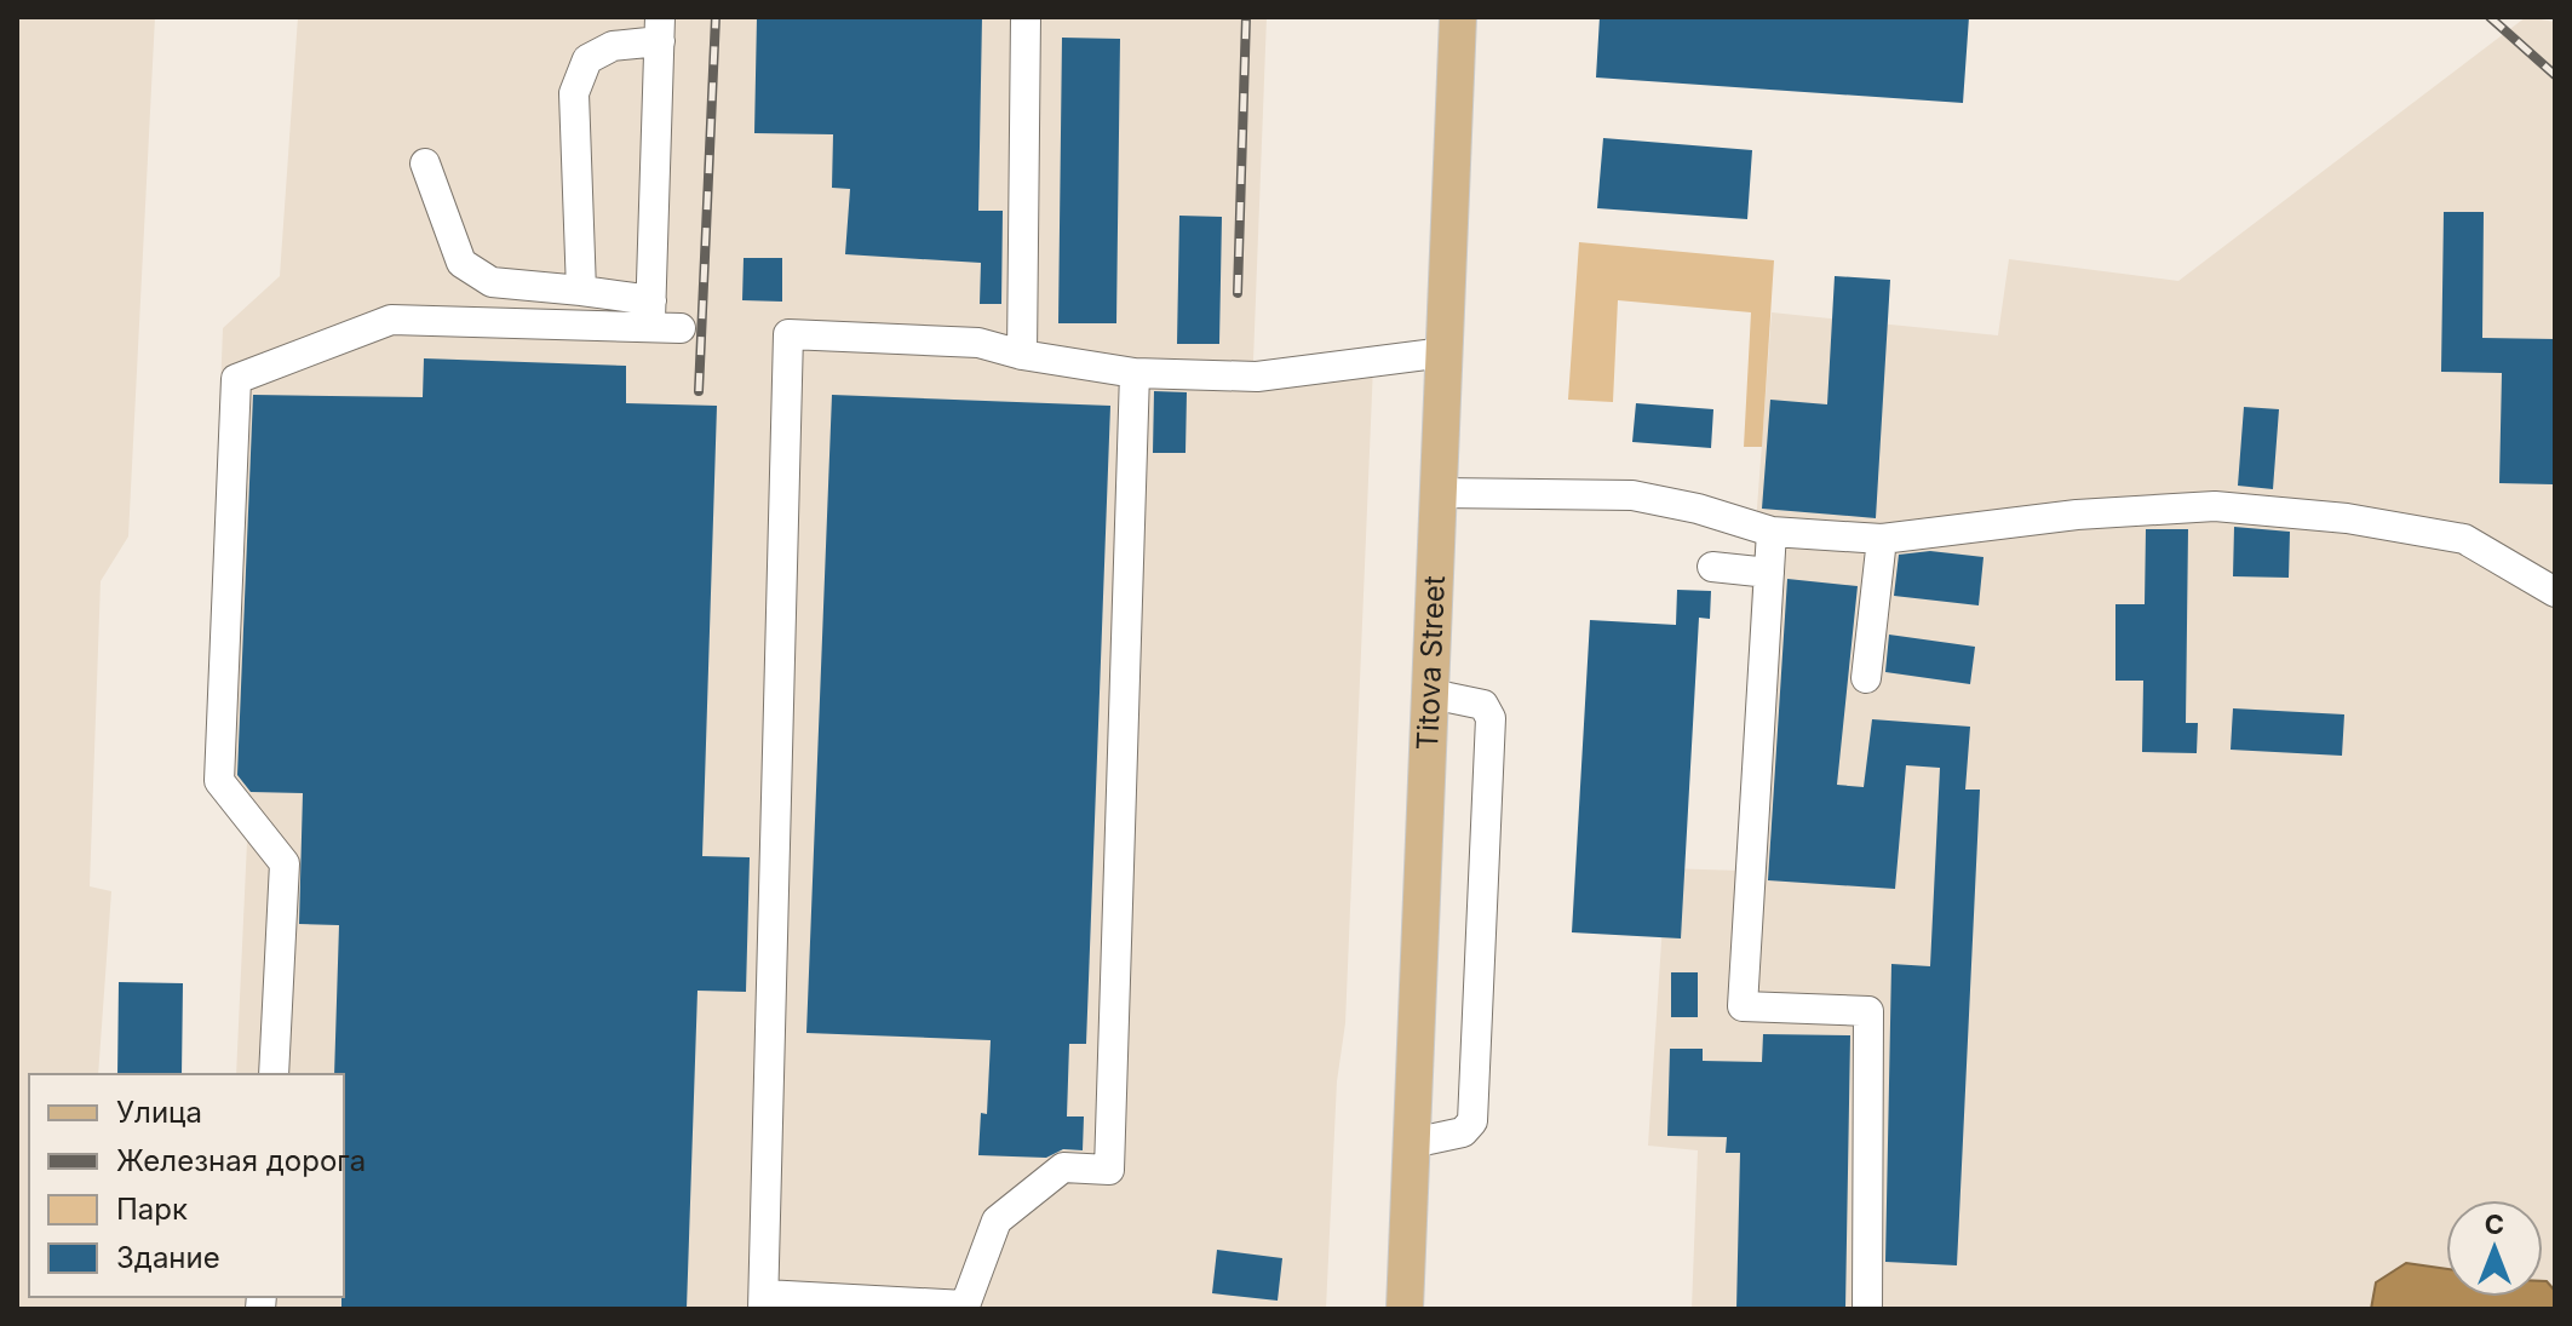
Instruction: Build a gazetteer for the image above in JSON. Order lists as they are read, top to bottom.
{
  "streets": {
    "main road": ["Titova Street"]
  },
  "legend": [
    "Улица",
    "Железная дорога",
    "Парк",
    "Здание"
  ],
  "north": "top"
}
